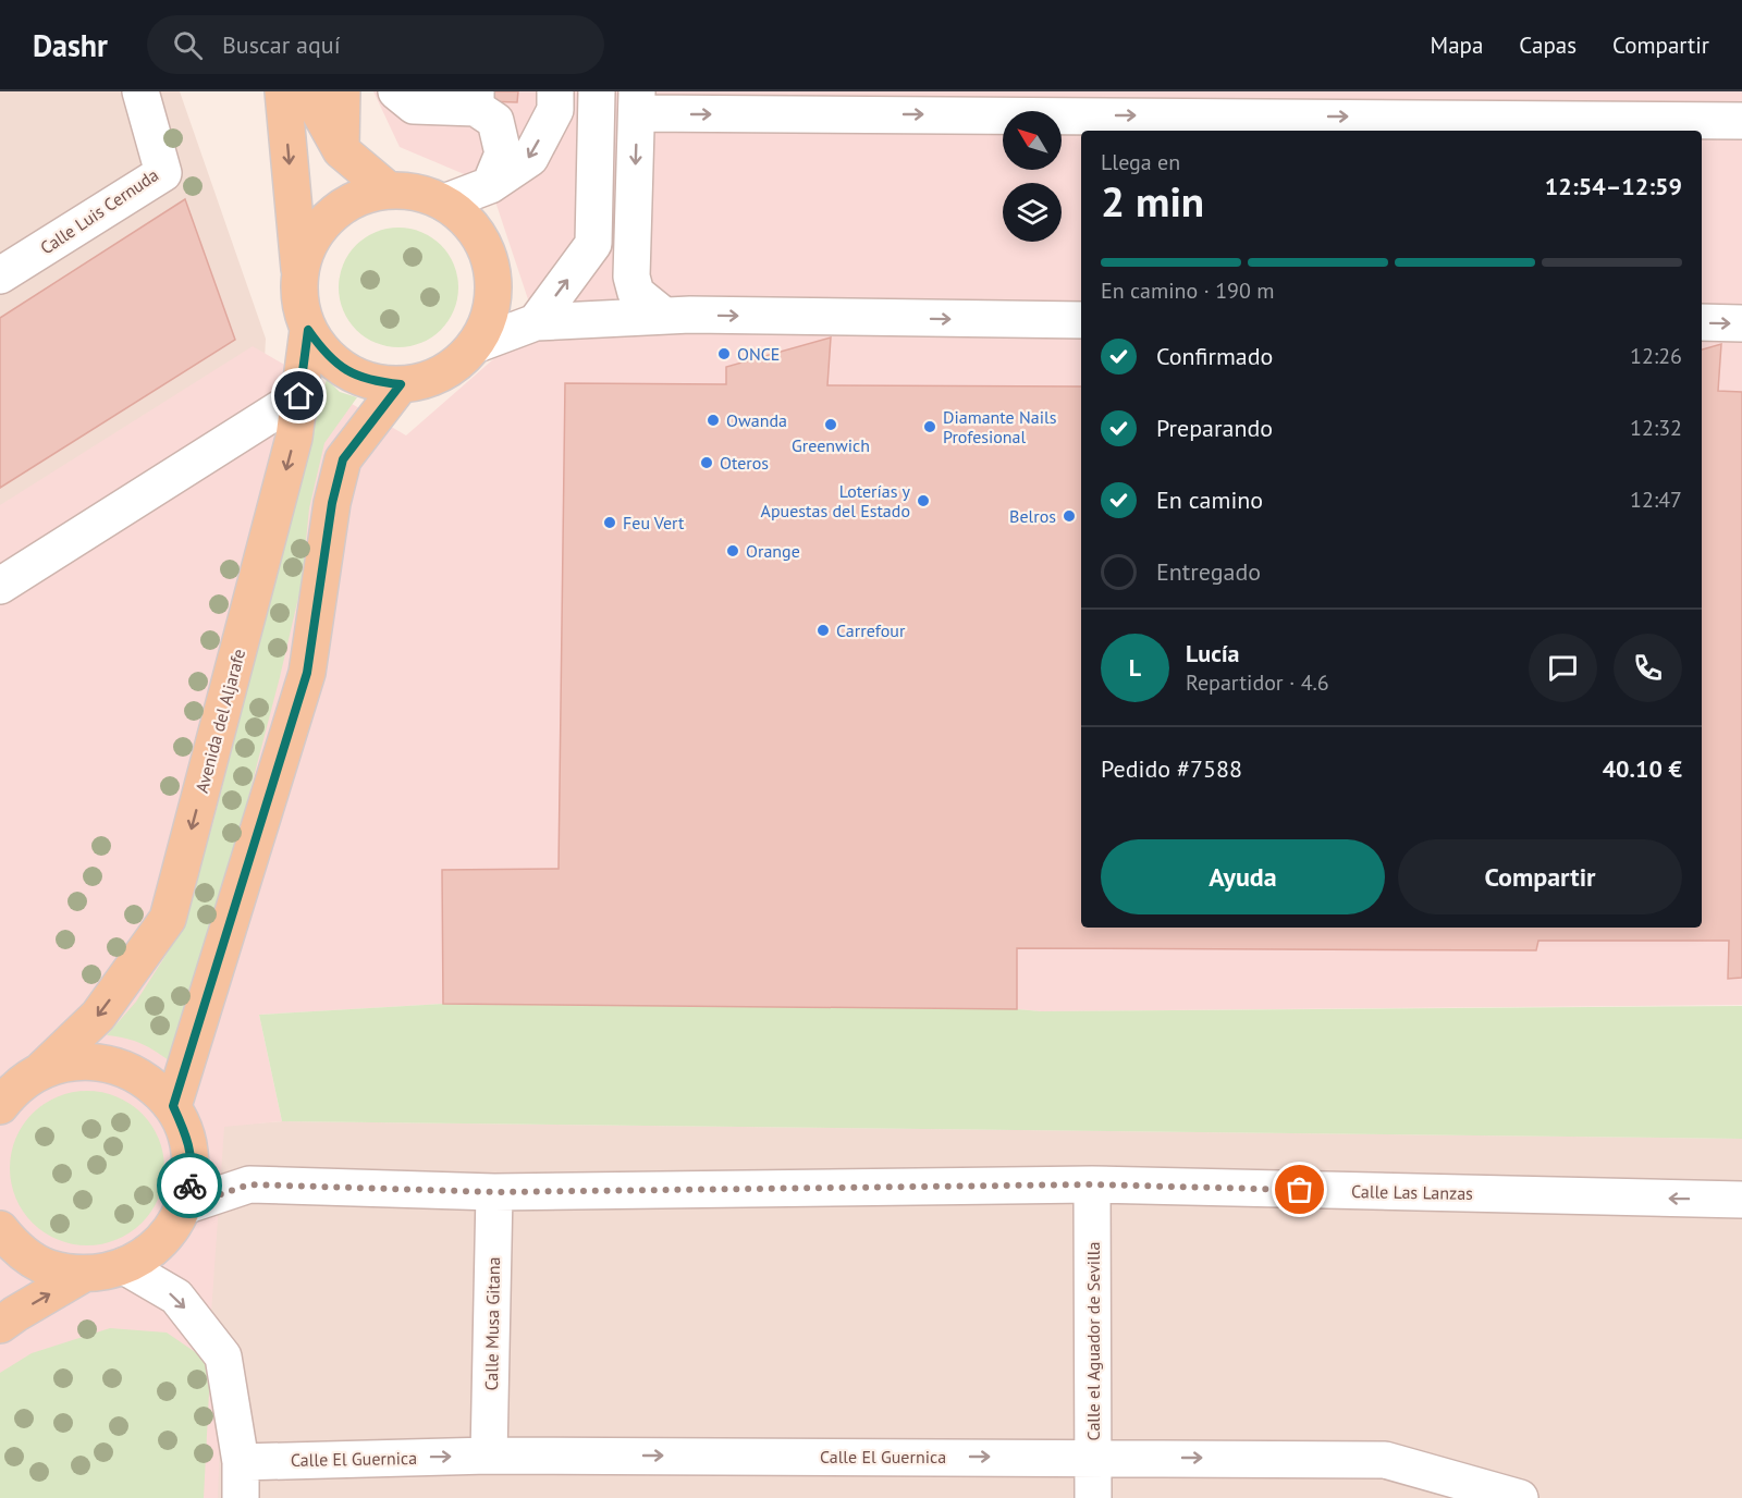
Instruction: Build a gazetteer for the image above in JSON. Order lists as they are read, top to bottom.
{
  "streets": {
    "main road": ["Avenida del Aljarafe"],
    "street": [
      "Calle Luis Cernuda",
      "Calle Las Lanzas",
      "Calle Musa Gitana",
      "Calle el Aguador de Sevilla",
      "Calle El Guernica"
    ]
  },
  "crossings": [
    ["Calle Las Lanzas", "Calle Musa Gitana"],
    ["Calle Las Lanzas", "Calle el Aguador de Sevilla"],
    ["Calle Musa Gitana", "Calle El Guernica"],
    ["Calle el Aguador de Sevilla", "Calle El Guernica"]
  ],
  "one_way": ["Calle Las Lanzas", "Calle El Guernica"],
  "places": [
    "ONCE",
    "Owanda",
    "Greenwich",
    "Diamante Nails Profesional",
    "Oteros",
    "Loterías y Apuestas del Estado",
    "Belros",
    "Feu Vert",
    "Orange",
    "Carrefour"
  ],
  "north": "top left",
  "page": {
    "header": "Dashr",
    "search": "Buscar aquí",
    "nav": ["Mapa", "Capas", "Compartir"],
    "heading": ["2 min", "Llega en", "12:54–12:59"],
    "panel": [
      "Lucía",
      "Repartidor · 4.6",
      "Pedido #7588",
      "40.10 €"
    ],
    "bar": "En camino · 190 m",
    "list": [
      ["Confirmado", "12:26"],
      ["Preparando", "12:32"],
      ["En camino", "12:47"],
      "Entregado"
    ],
    "round": "L",
    "buttons": ["Ayuda", "Compartir"]
  }
}
